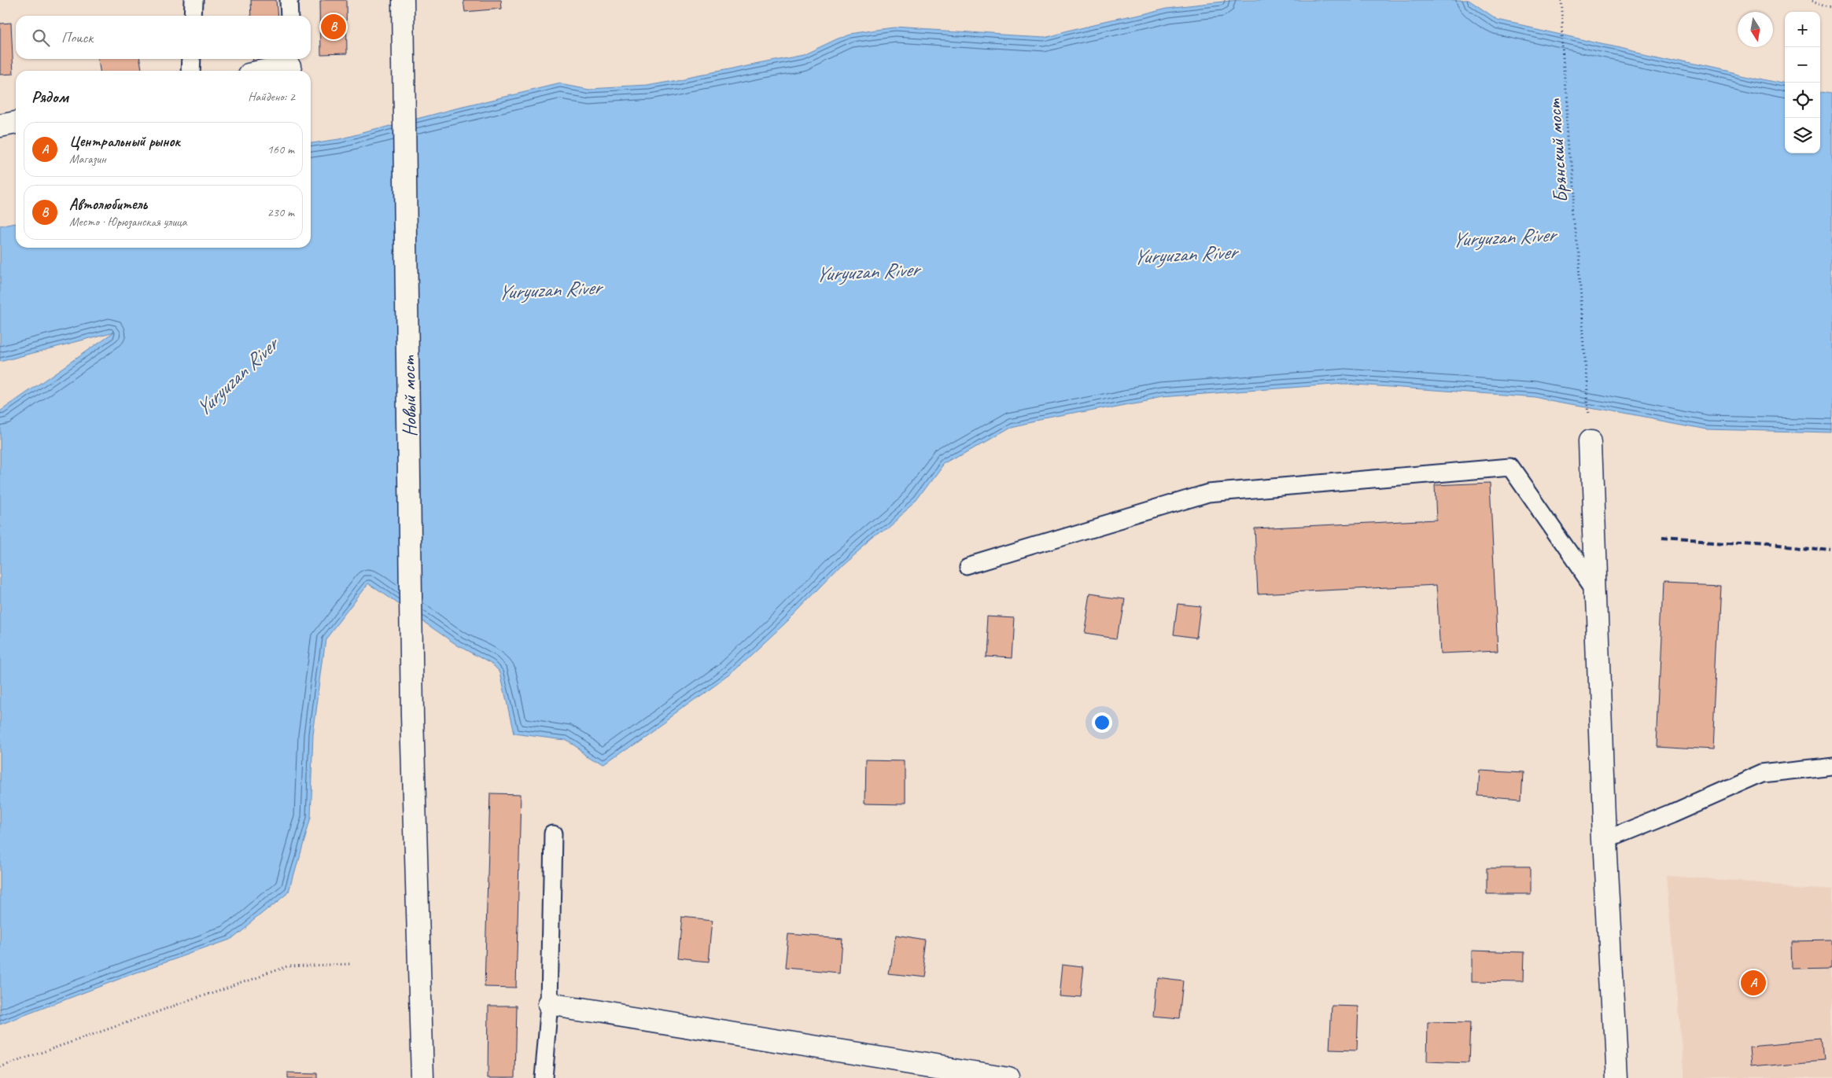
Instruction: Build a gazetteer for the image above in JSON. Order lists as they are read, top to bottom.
{
  "streets": {
    "street": ["Новый мост"],
    "path": ["Брянский мост"]
  },
  "water": ["Yuryuzan River"],
  "north": "bottom",
  "page": {
    "map_buttons": ["+", "−"],
    "pins": ["B", "A"],
    "search": "Поиск",
    "heading": ["Рядом", "Найдено: 2"],
    "list": [
      {
        "mark": "A",
        "name": "Центральный рынок",
        "note": "Магазин",
        "value": "160 m"
      },
      {
        "mark": "B",
        "name": "Автолюбитель",
        "note": "Место · Юрюзанская улица",
        "value": "230 m"
      }
    ]
  }
}
